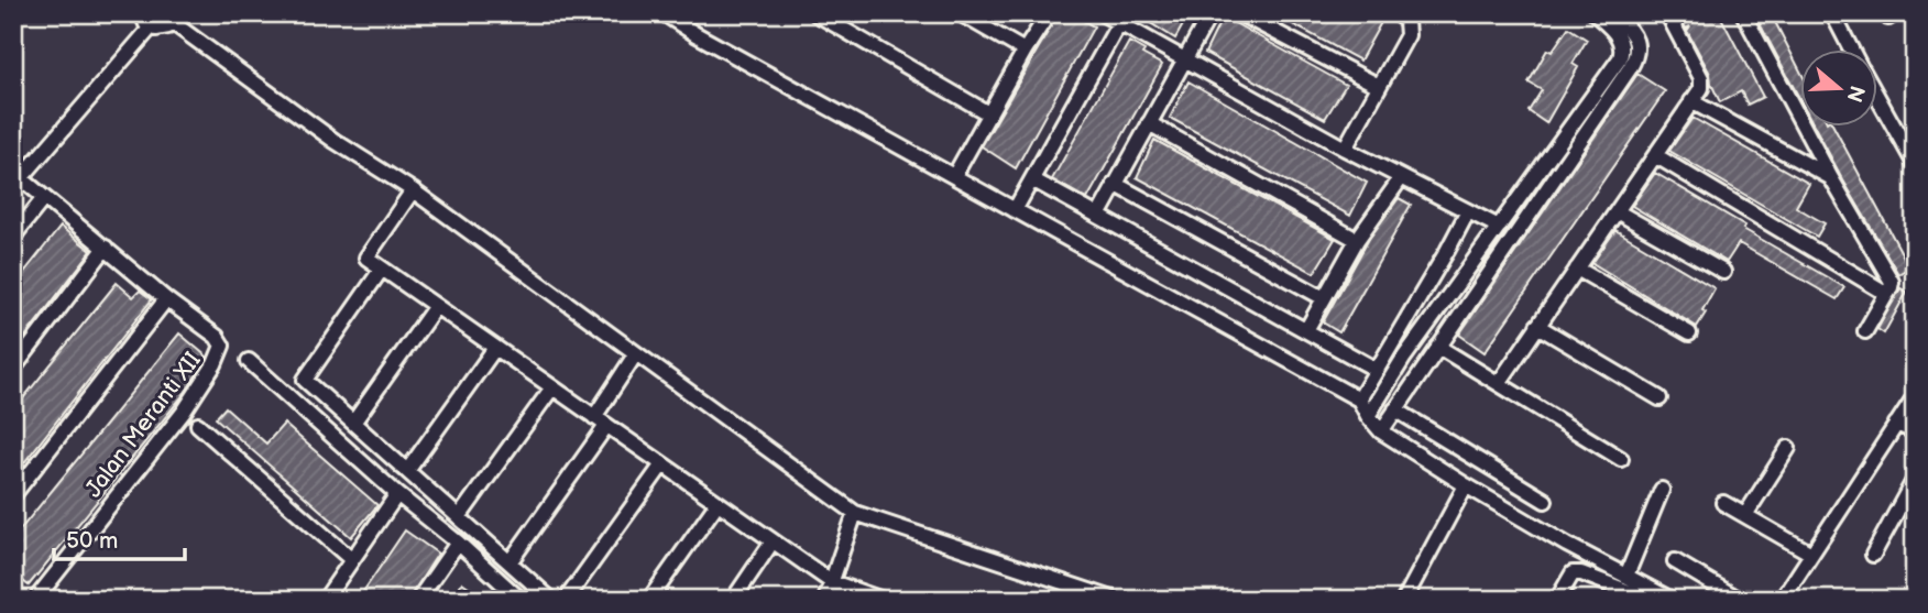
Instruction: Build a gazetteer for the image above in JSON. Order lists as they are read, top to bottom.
{
  "streets": {
    "street": ["Jalan Meranti XII"]
  },
  "scale_bar": "50 m",
  "north": "right"
}
